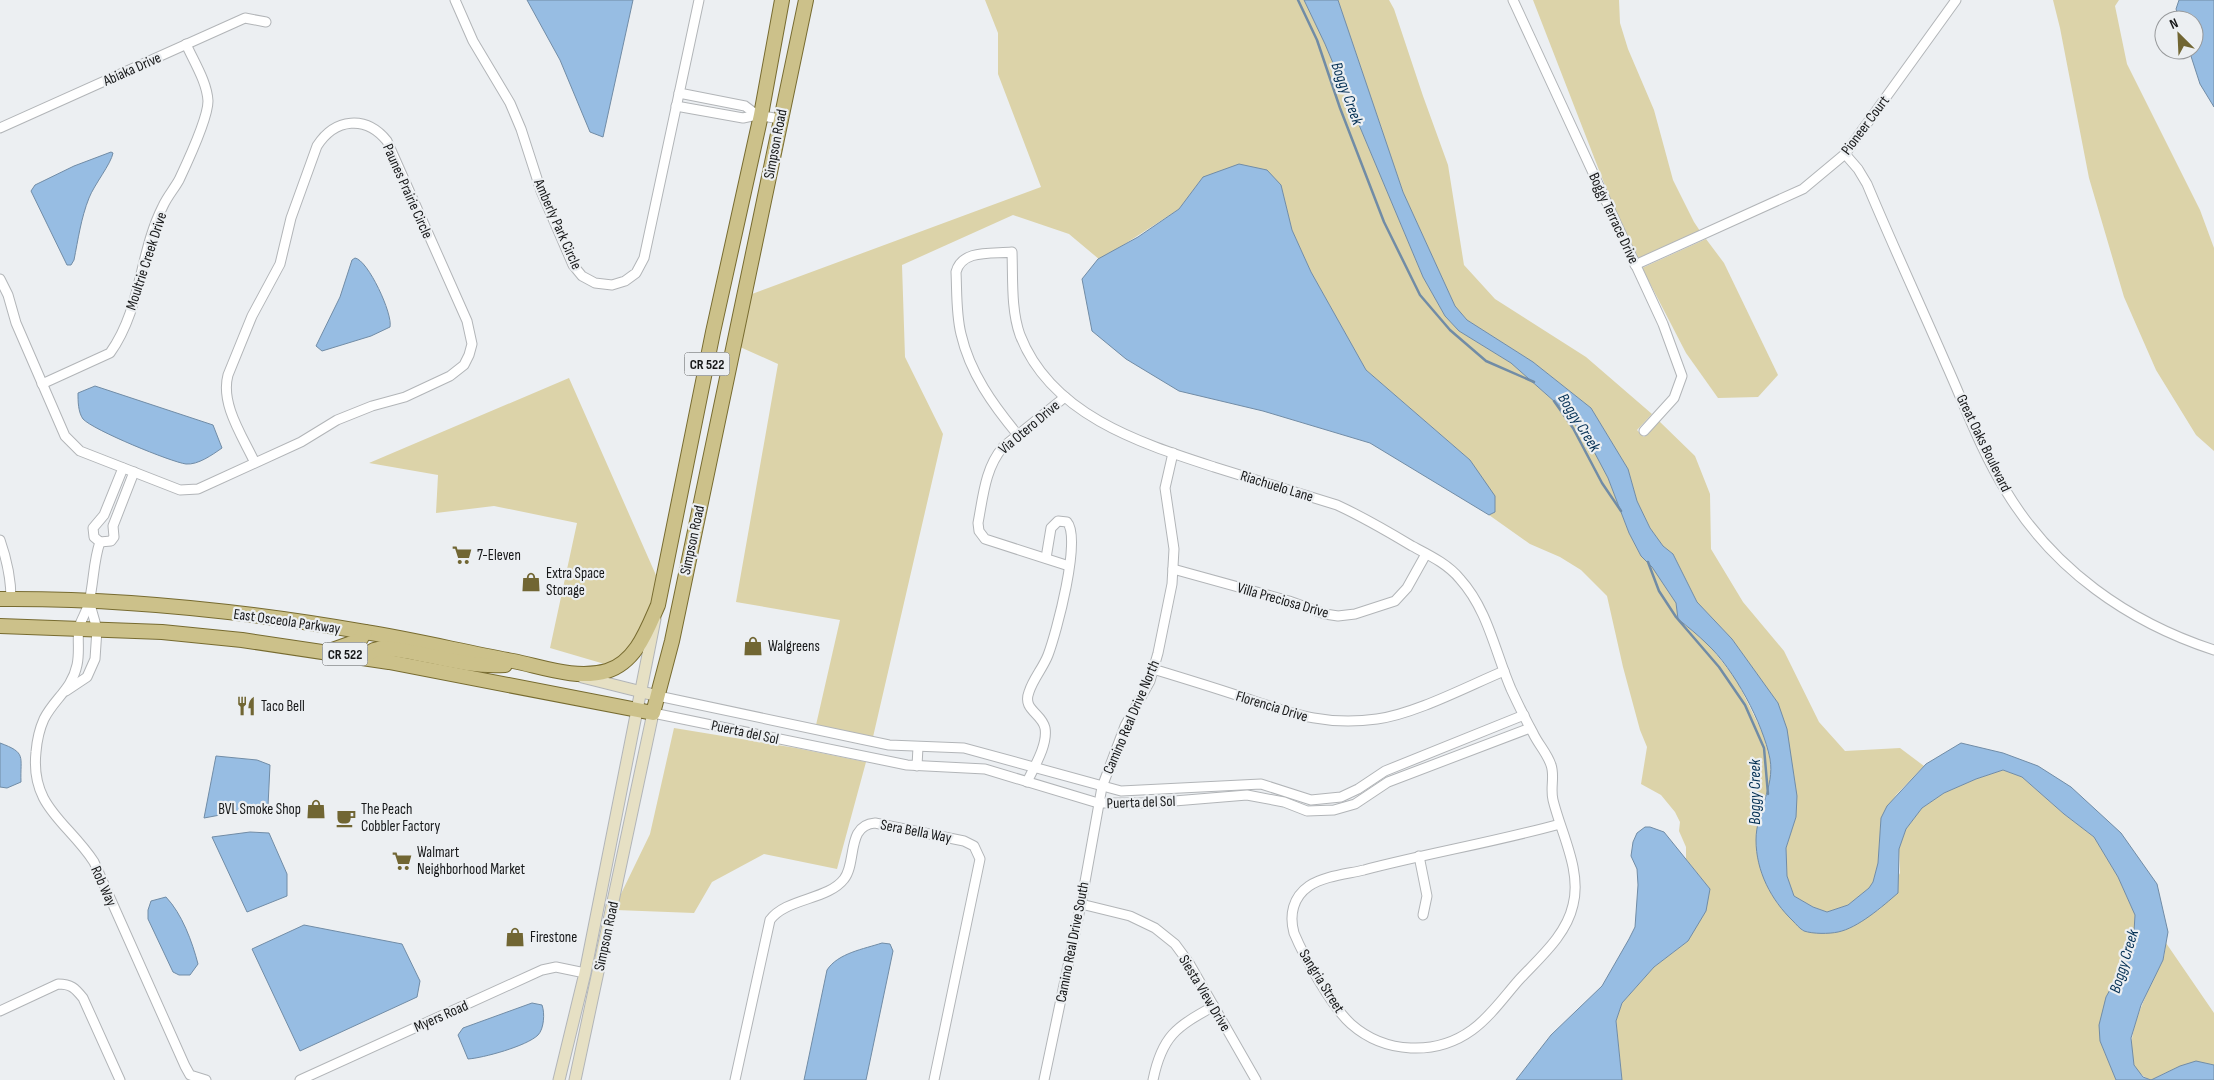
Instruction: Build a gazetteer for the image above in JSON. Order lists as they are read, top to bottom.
{
  "streets": {
    "main road": ["Simpson Road", "CR 522", "East Osceola Parkway"],
    "street": [
      "Abiaka Drive",
      "Pioneer Court",
      "Paunes Prairie Circle",
      "Boggy Terrace Drive",
      "Amberly Park Circle",
      "Moultrie Creek Drive",
      "Via Otero Drive",
      "Great Oaks Boulevard",
      "Riachuelo Lane",
      "Villa Preciosa Drive",
      "Florencia Drive",
      "Camino Real Drive North",
      "Puerta del Sol",
      "Sera Bella Way",
      "Rob Way",
      "Camino Real Drive South",
      "Sangria Street",
      "Siesta View Drive",
      "Myers Road"
    ]
  },
  "crossings": [
    ["Abiaka Drive", "Moultrie Creek Drive"],
    ["Pioneer Court", "Boggy Terrace Drive"],
    ["Pioneer Court", "Great Oaks Boulevard"],
    ["Simpson Road", "CR 522"],
    ["Simpson Road", "East Osceola Parkway"],
    ["Simpson Road", "Puerta del Sol"],
    ["Simpson Road", "Myers Road"],
    ["CR 522", "East Osceola Parkway"],
    ["Via Otero Drive", "Riachuelo Lane"],
    ["Riachuelo Lane", "Villa Preciosa Drive"],
    ["Riachuelo Lane", "Florencia Drive"],
    ["Riachuelo Lane", "Camino Real Drive North"],
    ["Riachuelo Lane", "Puerta del Sol"],
    ["Riachuelo Lane", "Sangria Street"],
    ["Villa Preciosa Drive", "Camino Real Drive North"],
    ["East Osceola Parkway", "Puerta del Sol"],
    ["East Osceola Parkway", "Rob Way"],
    ["Florencia Drive", "Camino Real Drive North"],
    ["Camino Real Drive North", "Puerta del Sol"],
    ["Camino Real Drive North", "Camino Real Drive South"],
    ["Puerta del Sol", "Camino Real Drive South"],
    ["Camino Real Drive South", "Siesta View Drive"]
  ],
  "water": ["Boggy Creek"],
  "places": {
    "supermarket": ["7-Eleven", "Walmart Neighborhood Market"],
    "shop": [
      "Extra Space Storage",
      "Walgreens",
      "BVL Smoke Shop",
      "Firestone"
    ],
    "restaurant": ["Taco Bell"],
    "cafe": ["The Peach Cobbler Factory"]
  },
  "north": "top left"
}
